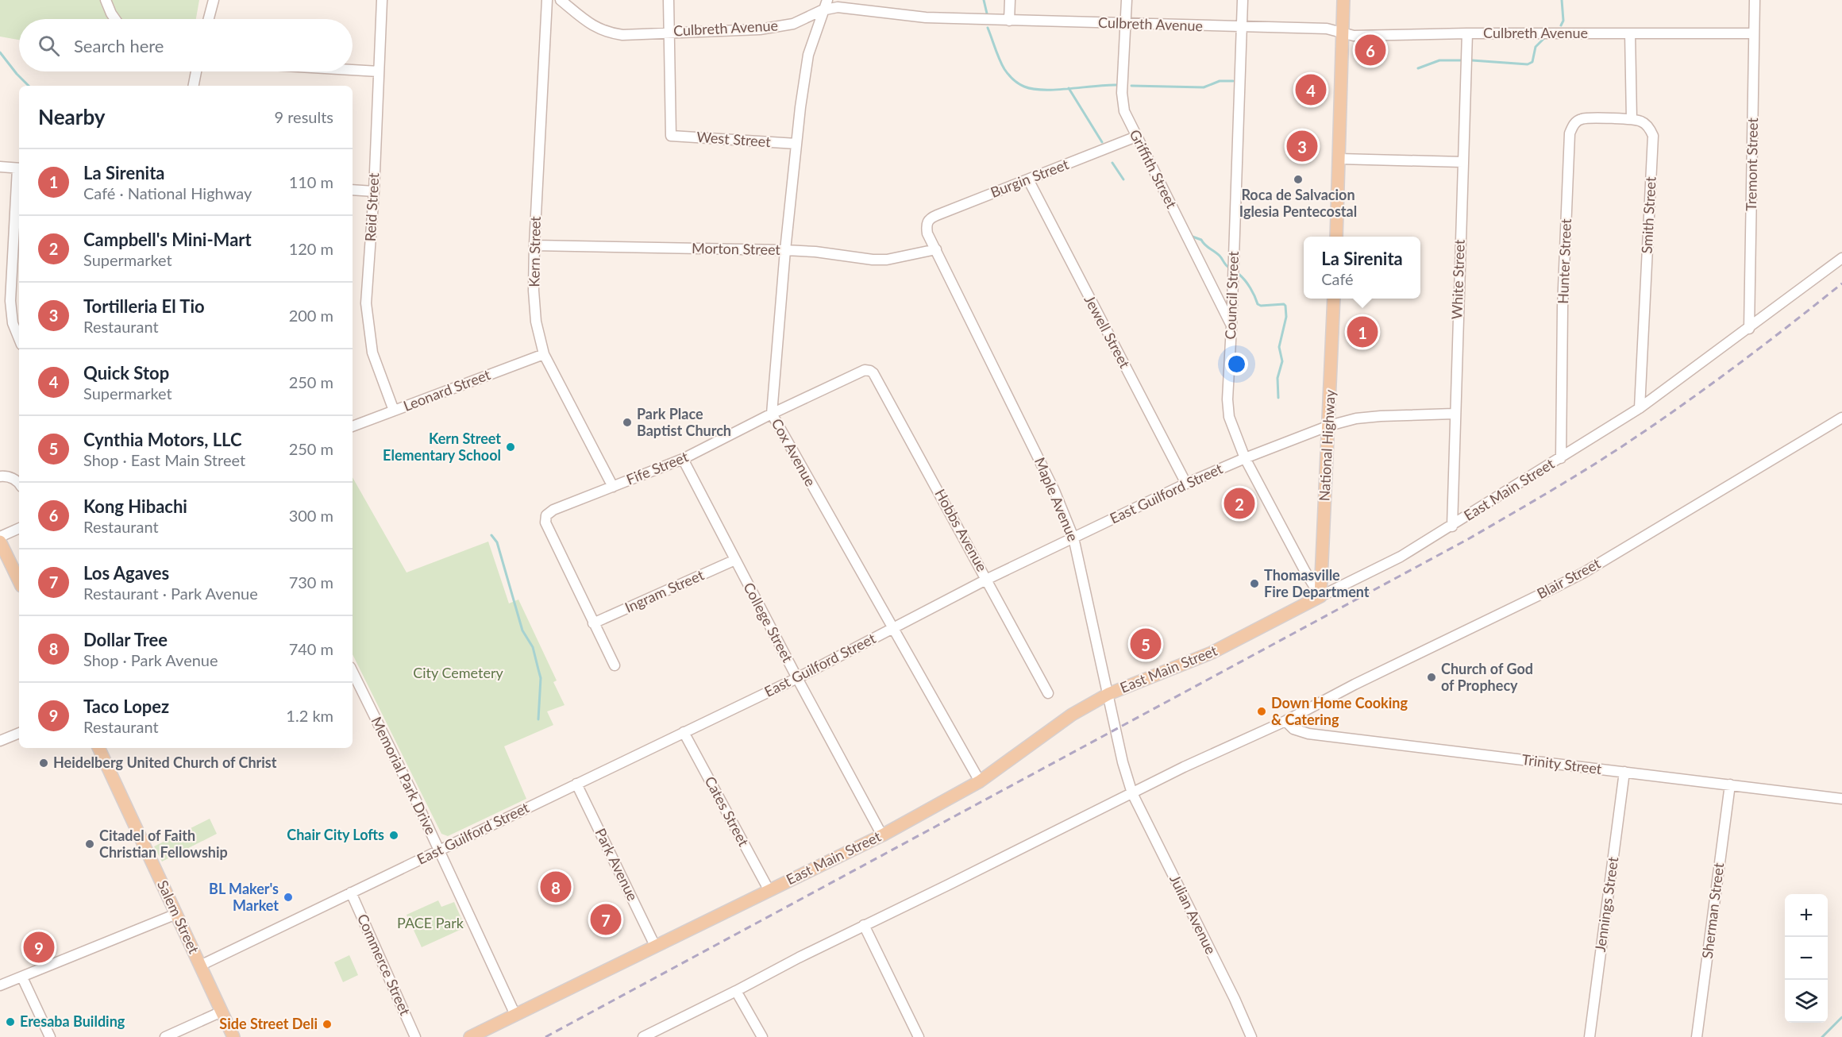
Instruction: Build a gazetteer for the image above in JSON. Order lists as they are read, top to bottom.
{
  "streets": {
    "main road": ["National Highway", "East Main Street", "Salem Street"],
    "street": [
      "Culbreth Avenue",
      "West Street",
      "Tremont Street",
      "Griffith Street",
      "Burgin Street",
      "Reid Street",
      "Smith Street",
      "Morton Street",
      "Kern Street",
      "Hunter Street",
      "White Street",
      "Council Street",
      "Jewell Street",
      "Leonard Street",
      "Cox Avenue",
      "Fife Street",
      "East Guilford Street",
      "Maple Avenue",
      "Hobbs Avenue",
      "Blair Street",
      "Ingram Street",
      "College Street",
      "Trinity Street",
      "Memorial Park Drive",
      "Cates Street",
      "Park Avenue",
      "Jennings Street",
      "Sherman Street",
      "Julian Avenue",
      "Commerce Street"
    ]
  },
  "crossings": [
    ["Culbreth Avenue", "West Street"],
    ["Culbreth Avenue", "Tremont Street"],
    ["Culbreth Avenue", "Griffith Street"],
    ["Culbreth Avenue", "White Street"],
    ["Culbreth Avenue", "Council Street"],
    ["Culbreth Avenue", "Cox Avenue"],
    ["West Street", "Cox Avenue"],
    ["Tremont Street", "East Main Street"],
    ["Griffith Street", "Burgin Street"],
    ["Griffith Street", "Council Street"],
    ["Burgin Street", "Jewell Street"],
    ["Burgin Street", "Maple Avenue"],
    ["Reid Street", "Leonard Street"],
    ["Smith Street", "Hunter Street"],
    ["Smith Street", "East Main Street"],
    ["Morton Street", "Kern Street"],
    ["Morton Street", "Cox Avenue"],
    ["Morton Street", "Maple Avenue"],
    ["Kern Street", "Leonard Street"],
    ["Kern Street", "Fife Street"],
    ["Hunter Street", "East Main Street"],
    ["White Street", "East Main Street"],
    ["White Street", "East Guilford Street"],
    ["Council Street", "National Highway"],
    ["Council Street", "East Main Street"],
    ["Council Street", "East Guilford Street"],
    ["Jewell Street", "East Guilford Street"],
    ["National Highway", "East Main Street"],
    ["National Highway", "East Guilford Street"],
    ["Cox Avenue", "Fife Street"],
    ["Cox Avenue", "East Main Street"],
    ["Cox Avenue", "East Guilford Street"],
    ["Fife Street", "Hobbs Avenue"],
    ["Fife Street", "Ingram Street"],
    ["Fife Street", "College Street"],
    ["East Main Street", "Maple Avenue"],
    ["East Main Street", "College Street"],
    ["East Main Street", "Memorial Park Drive"],
    ["East Main Street", "Cates Street"],
    ["East Main Street", "Park Avenue"],
    ["East Guilford Street", "Maple Avenue"],
    ["East Guilford Street", "Hobbs Avenue"],
    ["East Guilford Street", "College Street"],
    ["East Guilford Street", "Memorial Park Drive"],
    ["East Guilford Street", "Cates Street"],
    ["East Guilford Street", "Park Avenue"],
    ["East Guilford Street", "Salem Street"],
    ["East Guilford Street", "Commerce Street"],
    ["Maple Avenue", "Julian Avenue"],
    ["Blair Street", "Trinity Street"],
    ["Ingram Street", "College Street"],
    ["Trinity Street", "Jennings Street"],
    ["Trinity Street", "Sherman Street"]
  ],
  "parks": ["City Cemetery", "PACE Park"],
  "places": [
    "Roca de Salvacion Iglesia Pentecostal",
    "Park Place Baptist Church",
    "Kern Street Elementary School",
    "Thomasville Fire Department",
    "Church of God of Prophecy",
    "Down Home Cooking & Catering",
    "Heidelberg United Church of Christ",
    "Chair City Lofts",
    "Citadel of Faith Christian Fellowship",
    "BL Maker's Market",
    "Eresaba Building",
    "Side Street Deli"
  ],
  "page": {
    "search": "Search here",
    "pins": [
      "6",
      "4",
      "3",
      "1",
      "2",
      "5",
      "8",
      "7",
      "9"
    ],
    "heading": ["Nearby", "9 results"],
    "list": [
      {
        "mark": "1",
        "name": "La Sirenita",
        "note": "Café · National Highway",
        "value": "110 m"
      },
      {
        "mark": "2",
        "name": "Campbell's Mini-Mart",
        "note": "Supermarket",
        "value": "120 m"
      },
      {
        "mark": "3",
        "name": "Tortilleria El Tio",
        "note": "Restaurant",
        "value": "200 m"
      },
      {
        "mark": "4",
        "name": "Quick Stop",
        "note": "Supermarket",
        "value": "250 m"
      },
      {
        "mark": "5",
        "name": "Cynthia Motors, LLC",
        "note": "Shop · East Main Street",
        "value": "250 m"
      },
      {
        "mark": "6",
        "name": "Kong Hibachi",
        "note": "Restaurant",
        "value": "300 m"
      },
      {
        "mark": "7",
        "name": "Los Agaves",
        "note": "Restaurant · Park Avenue",
        "value": "730 m"
      },
      {
        "mark": "8",
        "name": "Dollar Tree",
        "note": "Shop · Park Avenue",
        "value": "740 m"
      },
      {
        "mark": "9",
        "name": "Taco Lopez",
        "note": "Restaurant",
        "value": "1.2 km"
      }
    ],
    "popup": ["La Sirenita", "Café"],
    "map_buttons": ["+", "−"]
  }
}
